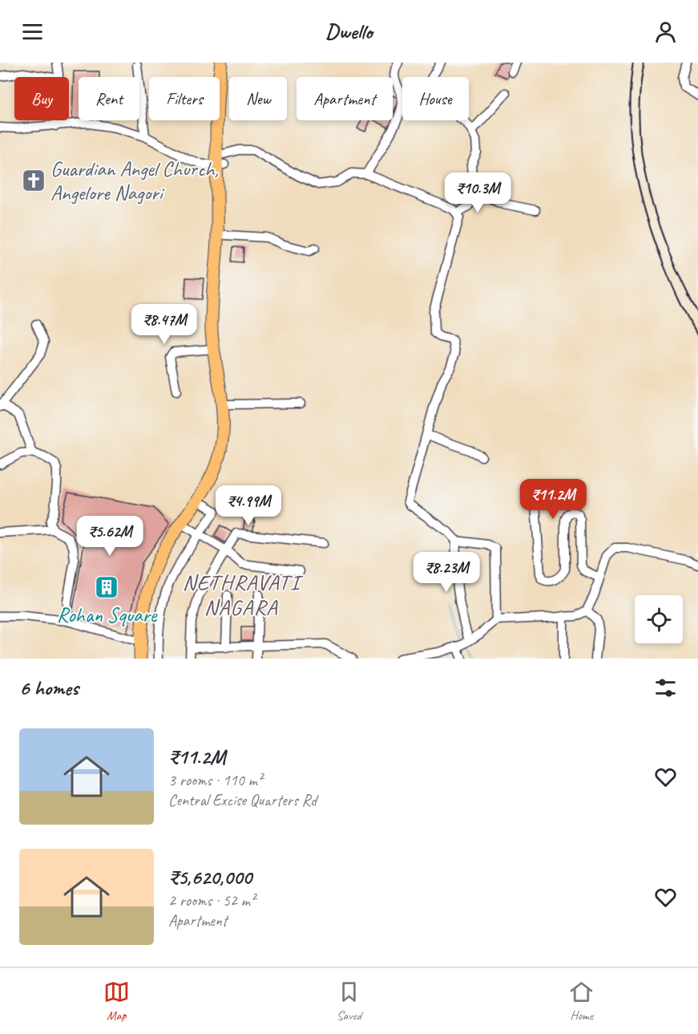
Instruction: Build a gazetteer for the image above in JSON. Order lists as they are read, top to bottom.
{
  "districts": ["NETHRAVATI NAGARA"],
  "places": {
    "church": ["Guardian Angel Church, Angelore Nagori"],
    "building": ["Rohan Square"]
  },
  "page": {
    "header": "Dwello",
    "chip": [
      "Buy",
      "Rent",
      "Filters",
      "New",
      "Apartment",
      "House"
    ],
    "price": [
      "₹10.3M",
      "₹8.47M",
      "₹11.2M",
      "₹4.99M",
      "₹5.62M",
      "₹8.23M"
    ],
    "heading": "6 homes",
    "list": [
      {
        "name": "₹11.2M",
        "note": "3 rooms · 110 m² · Central Excise Quarters Rd"
      },
      {
        "name": "₹5,620,000",
        "note": "2 rooms · 52 m² · Apartment"
      }
    ],
    "tabs": ["Map", "Saved", "Home"]
  }
}
